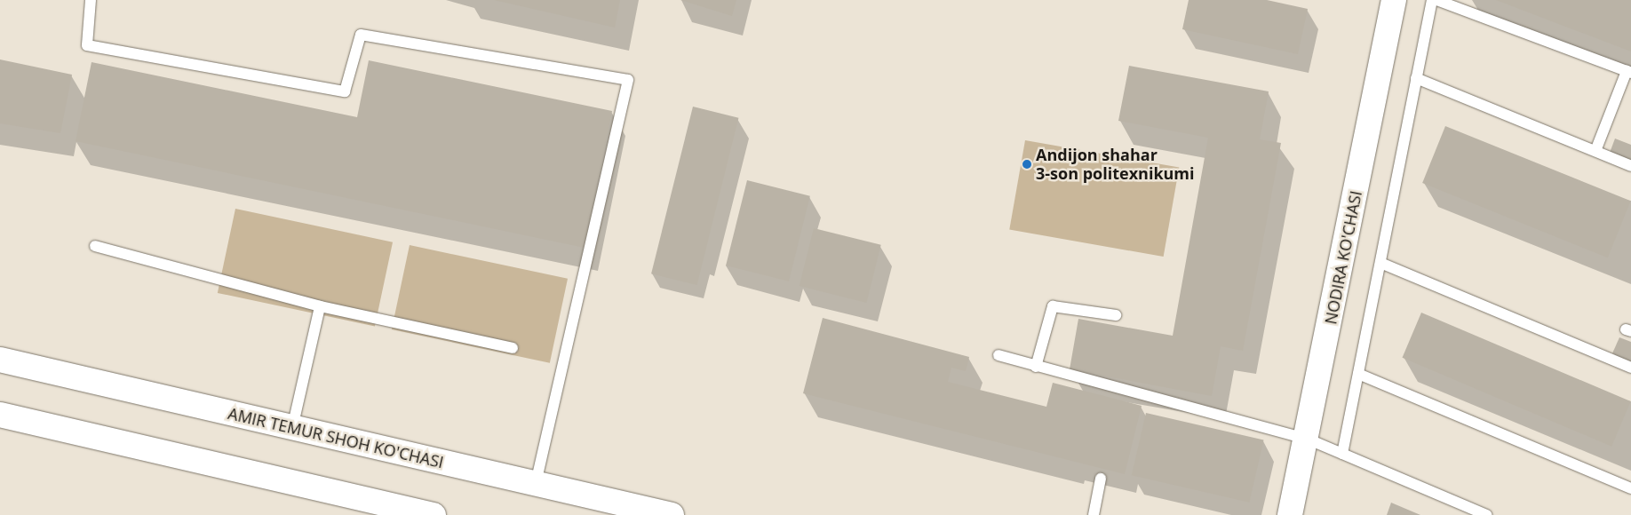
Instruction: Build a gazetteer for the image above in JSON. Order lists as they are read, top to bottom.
{
  "streets": {
    "main road": ["NODIRA KO'CHASI", "AMIR TEMUR SHOH KO'CHASI"]
  },
  "places": ["Andijon shahar 3-son politexnikumi"]
}
